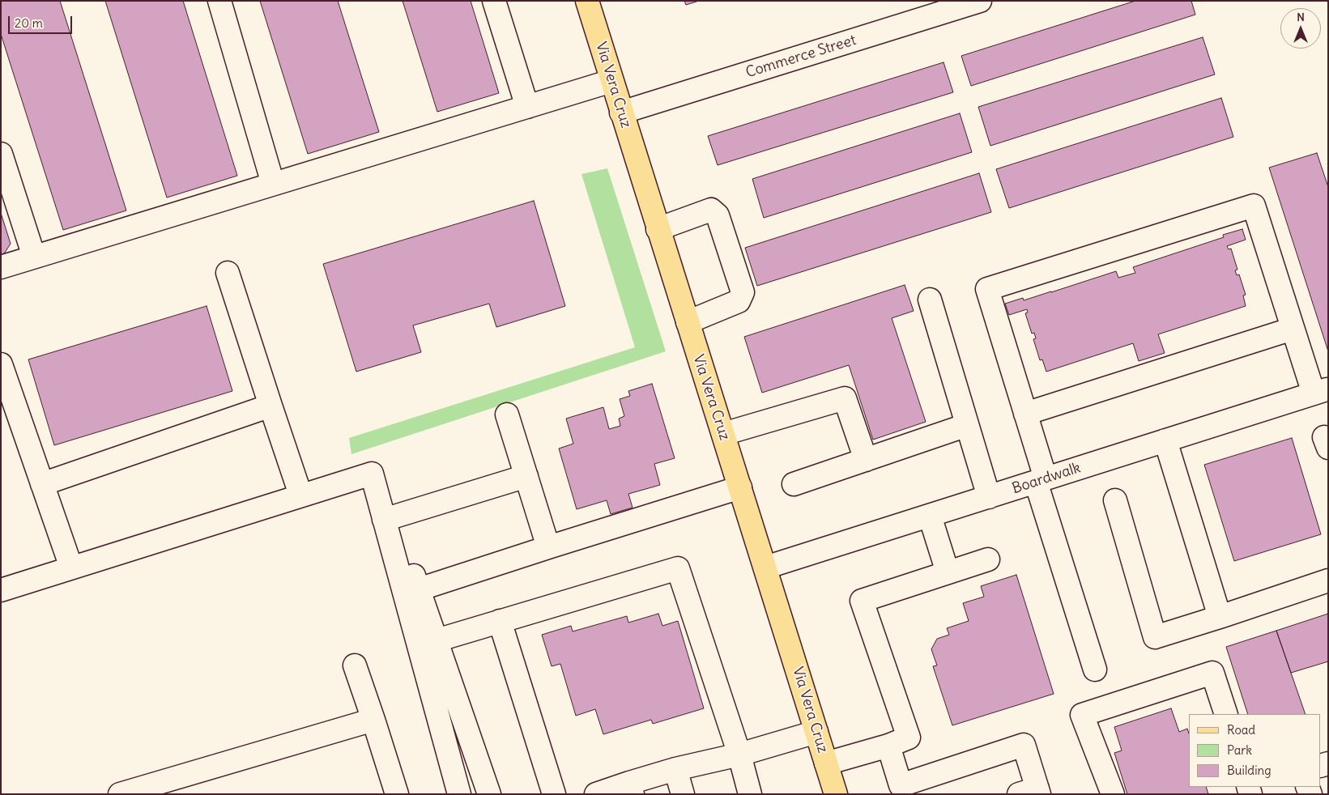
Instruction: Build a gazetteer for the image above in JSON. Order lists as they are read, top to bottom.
{
  "streets": {
    "main road": ["Via Vera Cruz"],
    "street": ["Commerce Street", "Boardwalk"]
  },
  "crossings": [
    ["Commerce Street", "Via Vera Cruz"],
    ["Via Vera Cruz", "Boardwalk"]
  ],
  "legend": ["Road", "Park", "Building"],
  "scale_bar": "20 m",
  "north": "top"
}
